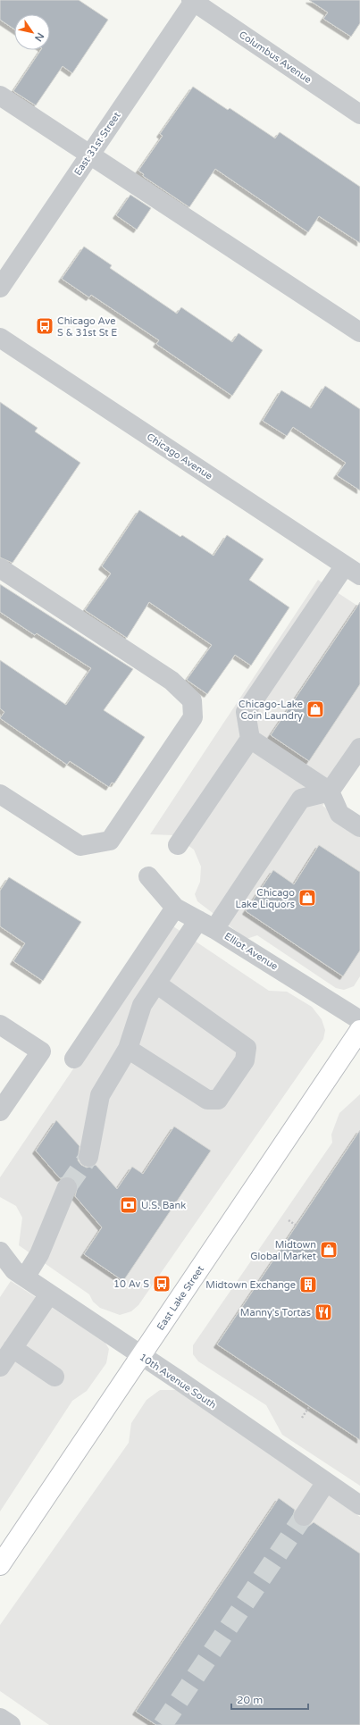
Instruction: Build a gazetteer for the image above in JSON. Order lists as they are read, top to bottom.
{
  "streets": {
    "main road": ["East Lake Street"],
    "street": [
      "Columbus Avenue",
      "East 31st Street",
      "Chicago Avenue",
      "Elliot Avenue",
      "10th Avenue South"
    ]
  },
  "crossings": [
    ["Columbus Avenue", "East 31st Street"],
    ["East Lake Street", "10th Avenue South"]
  ],
  "places": {
    "bus stop": ["Chicago Ave S & 31st St E", "10 Av S"],
    "shop": ["Chicago-Lake Coin Laundry", "Chicago Lake Liquors", "Midtown Global Market"],
    "bank": ["U.S. Bank"],
    "building": ["Midtown Exchange"],
    "restaurant": ["Manny's Tortas"]
  },
  "scale_bar": "20 m",
  "north": "bottom right"
}
